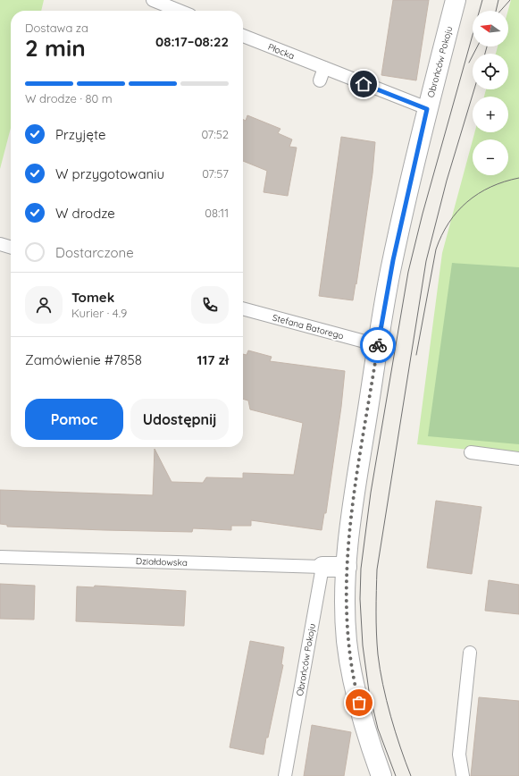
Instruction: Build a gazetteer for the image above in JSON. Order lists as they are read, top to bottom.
{
  "streets": {
    "street": ["Obrońców Pokoju"],
    "lane": ["Płocka", "Stefana Batorego", "Działdowska"]
  },
  "crossings": [
    ["Płocka", "Obrońców Pokoju"],
    ["Obrońców Pokoju", "Stefana Batorego"],
    ["Obrońców Pokoju", "Działdowska"]
  ],
  "north": "left",
  "page": {
    "map_buttons": ["+", "−"],
    "heading": ["2 min", "Dostawa za", "08:17–08:22"],
    "panel": [
      "Tomek",
      "Kurier · 4.9",
      "Zamówienie #7858",
      "117 zł"
    ],
    "bar": "W drodze · 80 m",
    "list": [
      ["Przyjęte", "07:52"],
      ["W przygotowaniu", "07:57"],
      ["W drodze", "08:11"],
      "Dostarczone"
    ],
    "buttons": ["Pomoc", "Udostępnij"]
  }
}
